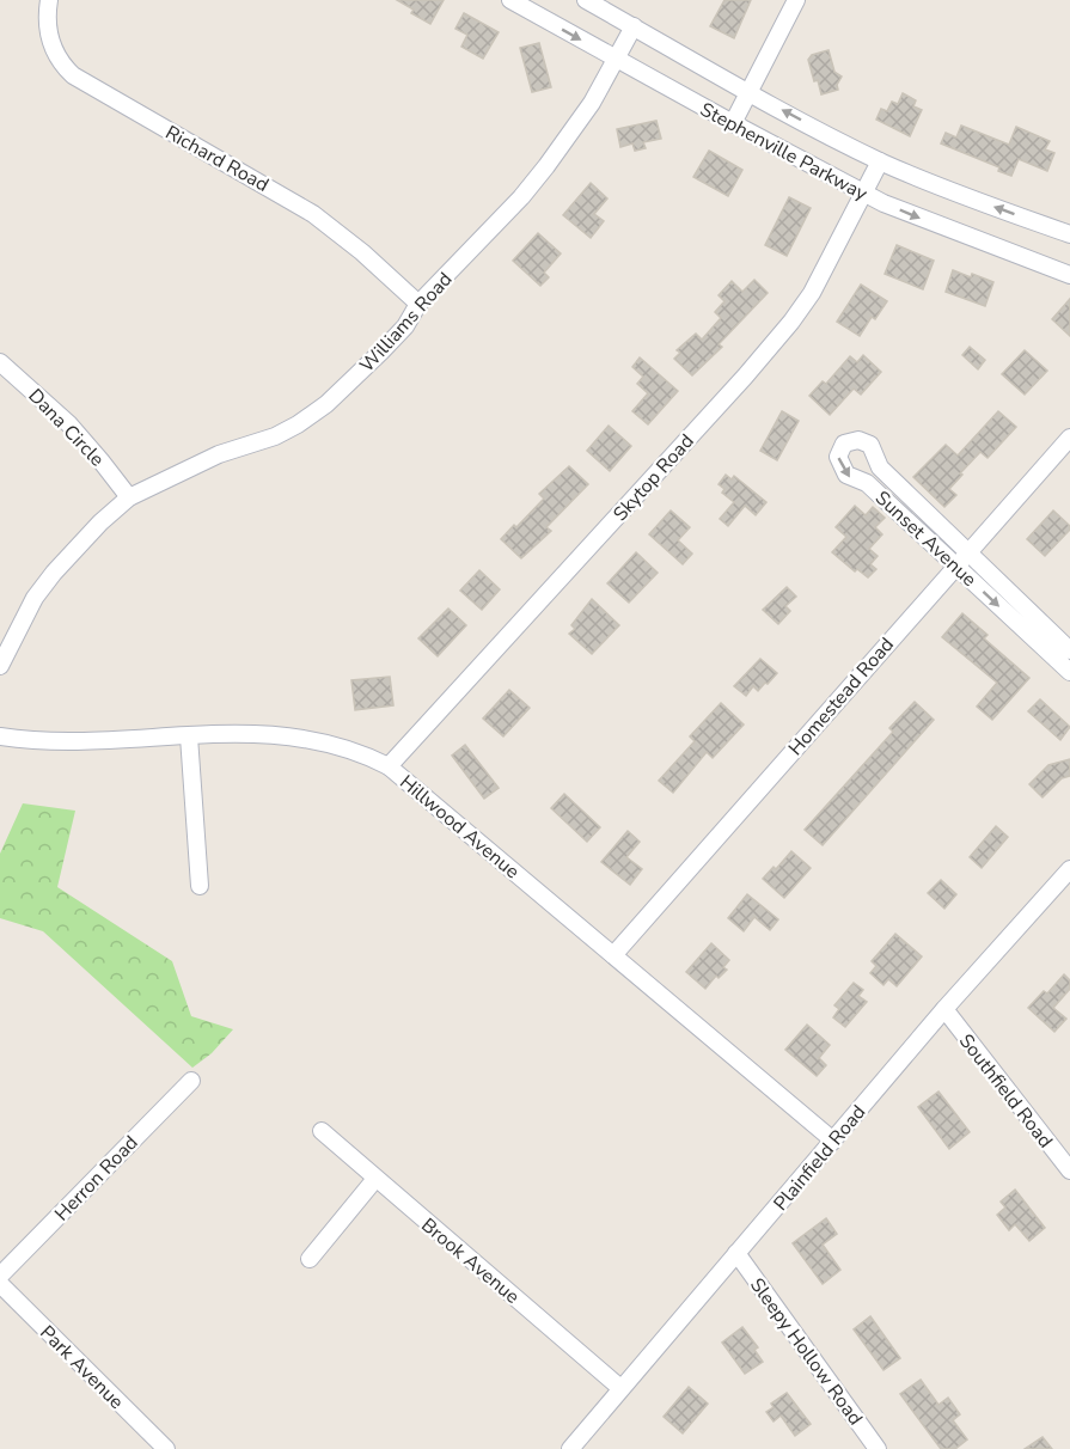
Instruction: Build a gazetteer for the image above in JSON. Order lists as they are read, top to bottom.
{
  "streets": {
    "street": [
      "Stephenville Parkway",
      "Richard Road",
      "Williams Road",
      "Dana Circle",
      "Skytop Road",
      "Sunset Avenue",
      "Homestead Road",
      "Hillwood Avenue",
      "Southfield Road",
      "Plainfield Road",
      "Herron Road",
      "Brook Avenue",
      "Sleepy Hollow Road",
      "Park Avenue"
    ]
  },
  "crossings": [
    ["Stephenville Parkway", "Williams Road"],
    ["Stephenville Parkway", "Skytop Road"],
    ["Richard Road", "Williams Road"],
    ["Williams Road", "Dana Circle"],
    ["Skytop Road", "Hillwood Avenue"],
    ["Sunset Avenue", "Homestead Road"],
    ["Homestead Road", "Hillwood Avenue"],
    ["Hillwood Avenue", "Plainfield Road"],
    ["Southfield Road", "Plainfield Road"],
    ["Plainfield Road", "Brook Avenue"],
    ["Plainfield Road", "Sleepy Hollow Road"]
  ]
}
